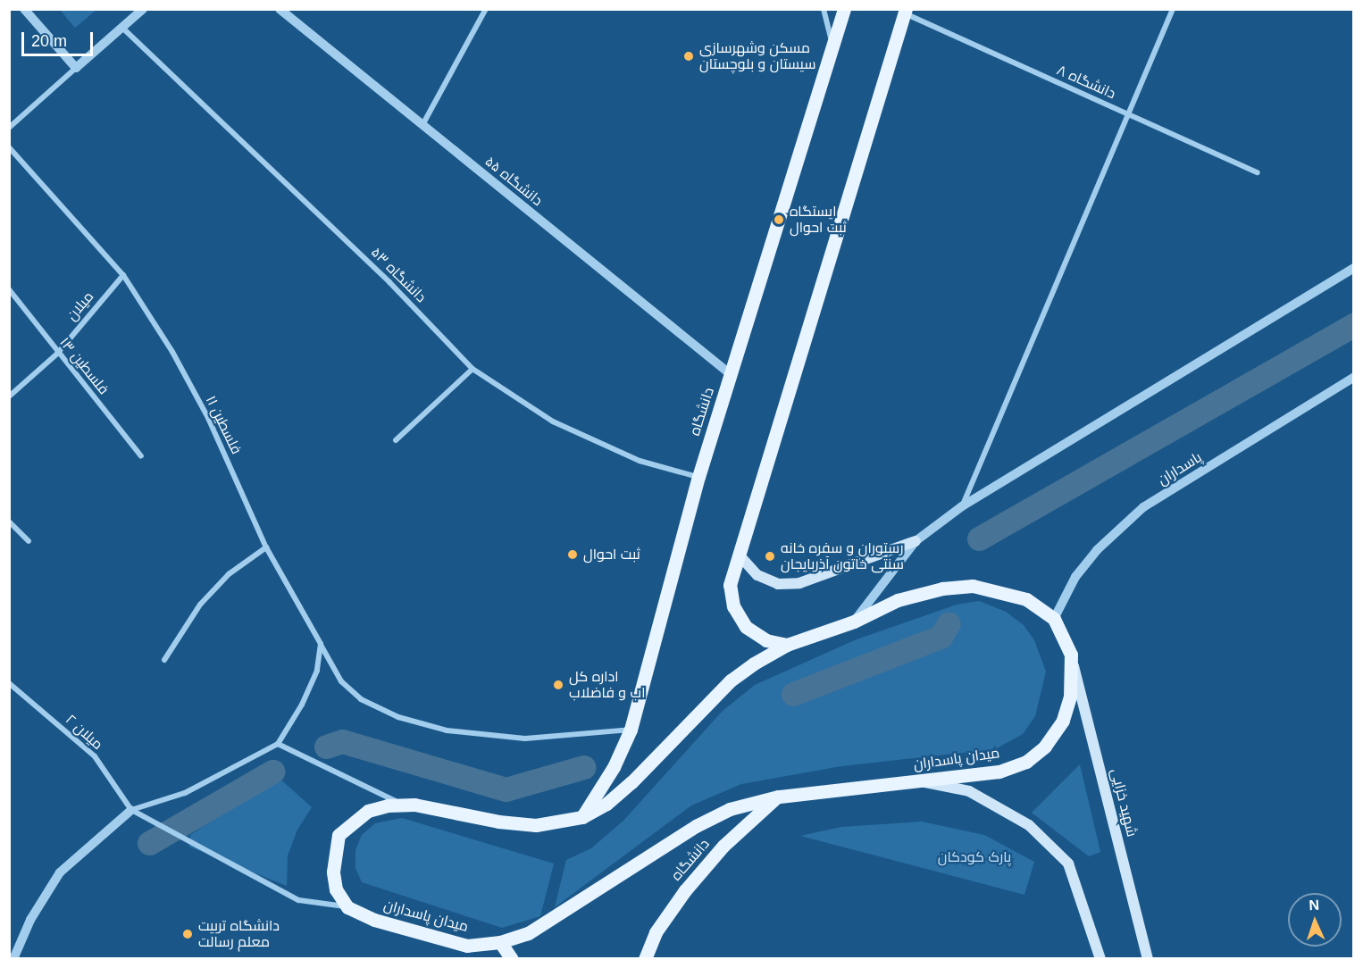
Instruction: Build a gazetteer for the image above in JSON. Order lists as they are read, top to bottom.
{
  "streets": {
    "main road": ["دانشگاه", "میدان پاسداران", "شهید خزایی"],
    "street": [
      "دانشگاه ۸",
      "دانشگاه ۵۵",
      "دانشگاه ۵۳",
      "میلان",
      "فلسطین ۱۳",
      "فلسطین ۱۱",
      "پاسداران",
      "میلان ۲"
    ]
  },
  "crossings": [
    ["دانشگاه ۵۵", "دانشگاه"],
    ["دانشگاه ۵۳", "دانشگاه"],
    ["میلان", "فلسطین ۱۳"],
    ["میلان", "فلسطین ۱۱"],
    ["دانشگاه", "فلسطین ۱۱"],
    ["دانشگاه", "میدان پاسداران"],
    ["پاسداران", "میدان پاسداران"],
    ["میدان پاسداران", "شهید خزایی"]
  ],
  "parks": ["پارک کودکان"],
  "places": [
    "مسکن وشهرسازی سیستان و بلوچستان",
    "ایستگاه ثبت احوال",
    "ثبت احوال",
    "رستوران و سفره خانه سنتی خاتون آذربایجان",
    "اداره کل اب و فاضلاب",
    "دانشگاه تربیت معلم رسالت"
  ],
  "scale_bar": "20 m",
  "north": "top"
}
